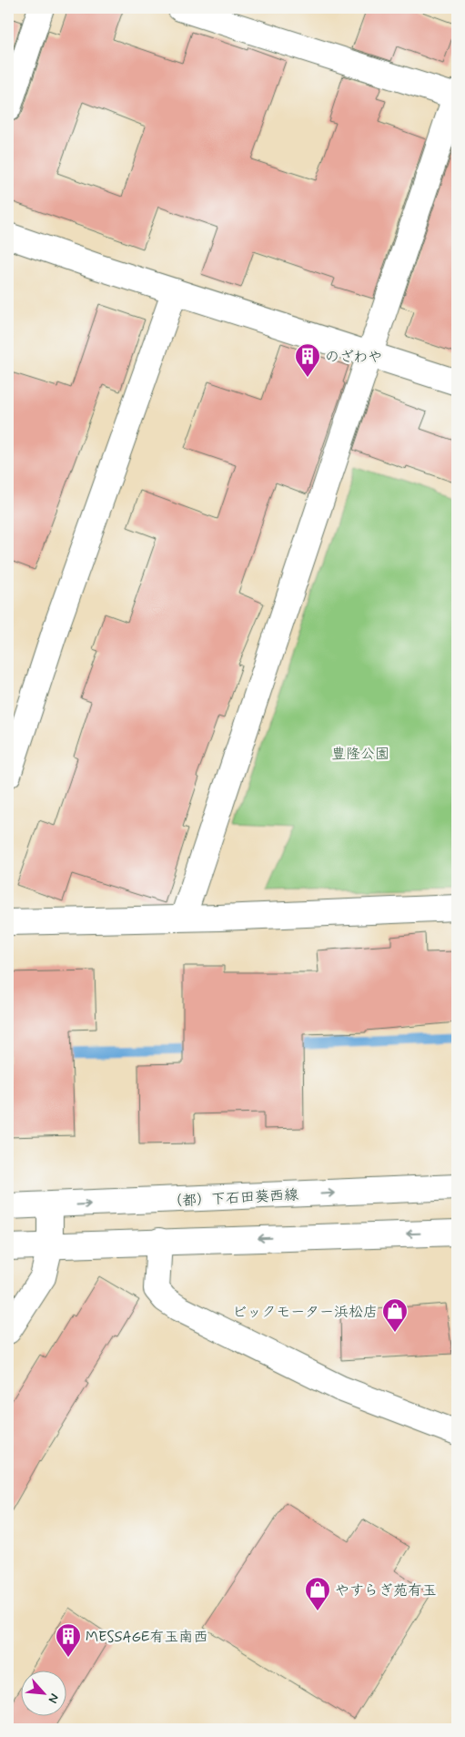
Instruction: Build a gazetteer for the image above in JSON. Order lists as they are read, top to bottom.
{
  "streets": {
    "street": ["（都）下石田葵西線"]
  },
  "parks": ["豊隆公園"],
  "places": {
    "building": ["のざわや", "MESSAGE有玉南西"],
    "shop": ["ビックモーター浜松店", "やすらぎ苑有玉"]
  },
  "north": "bottom right"
}
